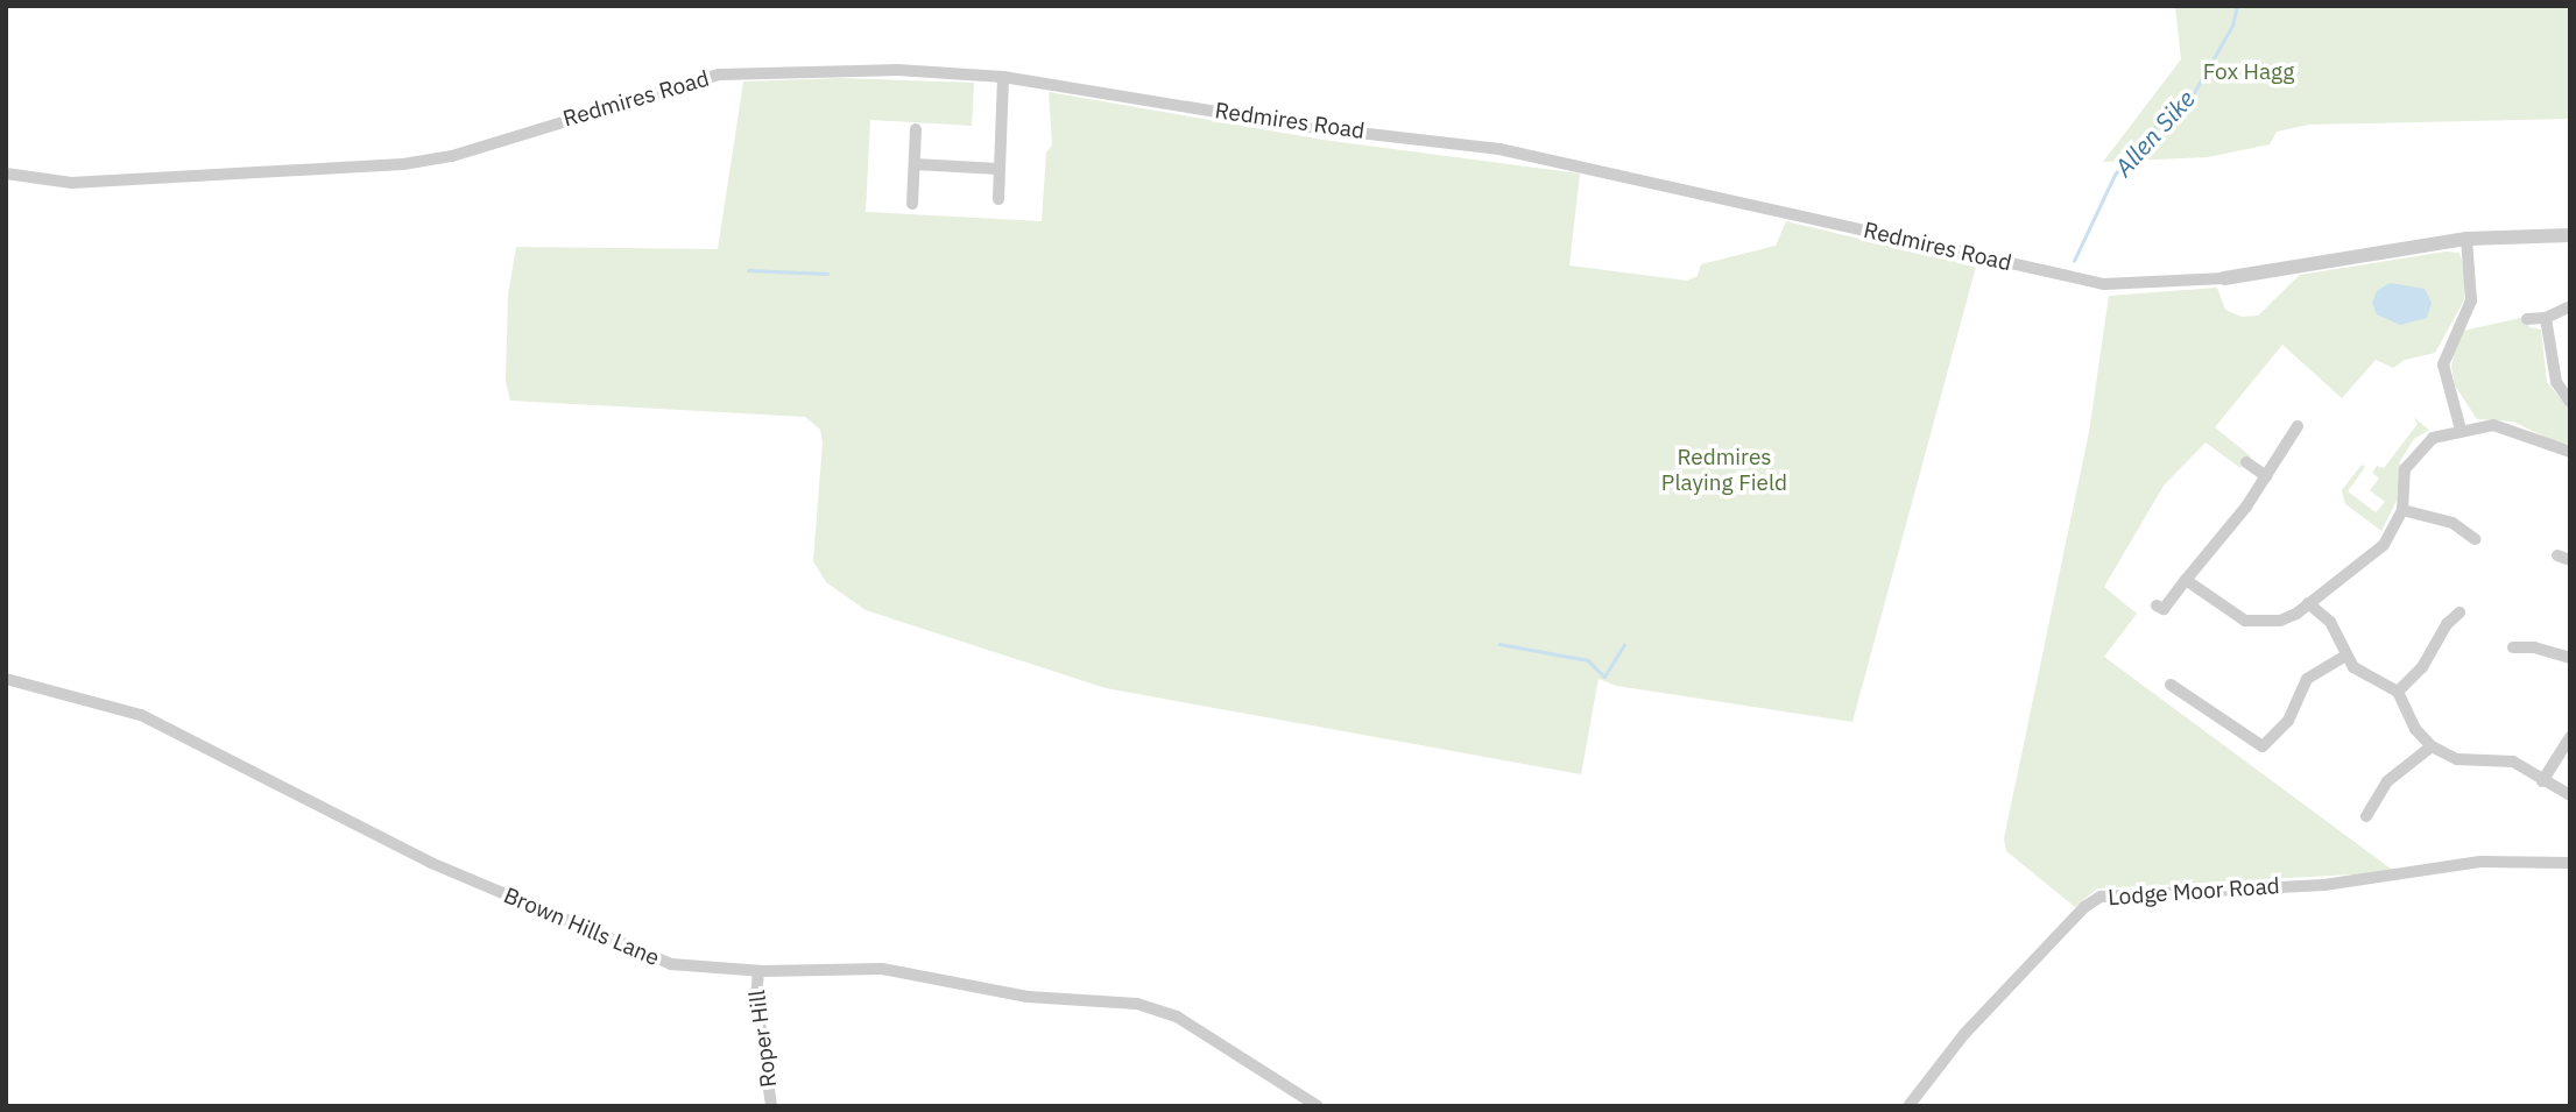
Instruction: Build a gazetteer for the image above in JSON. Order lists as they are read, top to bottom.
{
  "streets": {
    "street": [
      "Redmires Road",
      "Lodge Moor Road",
      "Brown Hills Lane",
      "Roper Hill"
    ]
  },
  "crossings": [
    ["Brown Hills Lane", "Roper Hill"]
  ],
  "water": ["Allen Sike"],
  "parks": ["Fox Hagg", "Redmires Playing Field"]
}
